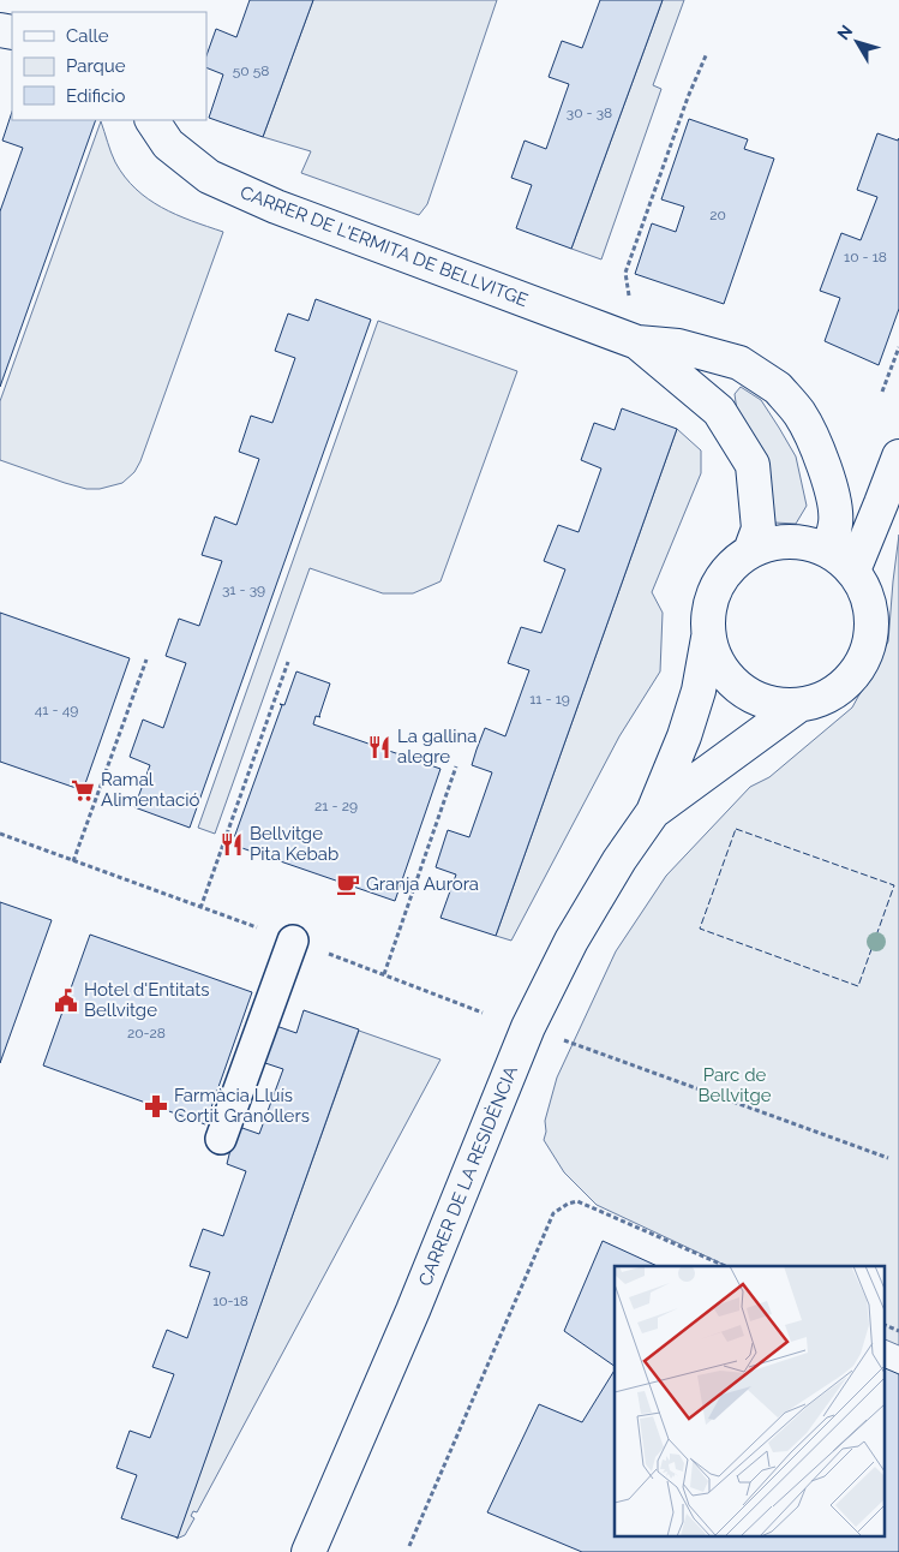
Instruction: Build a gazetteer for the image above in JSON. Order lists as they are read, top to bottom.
{
  "streets": {
    "street": ["CARRER DE L'ERMITA DE BELLVITGE", "CARRER DE LA RESIDÈNCIA"]
  },
  "crossings": [
    ["CARRER DE L'ERMITA DE BELLVITGE", "CARRER DE LA RESIDÈNCIA"]
  ],
  "parks": ["Parc de Bellvitge"],
  "places": {
    "restaurant": ["La gallina alegre", "Bellvitge Pita Kebab"],
    "supermarket": ["Ramal Alimentació"],
    "cafe": ["Granja Aurora"],
    "public building": ["Hotel d'Entitats Bellvitge"],
    "pharmacy": ["Farmàcia Lluís Cortit Granollers"]
  },
  "house_numbers": [
    "50 58",
    "30 - 38",
    "20",
    "10 - 18",
    "31 - 39",
    "11 - 19",
    "41 - 49",
    "21 - 29",
    "20-28",
    "10-18"
  ],
  "legend": ["Calle", "Parque", "Edificio"],
  "north": "top left"
}
